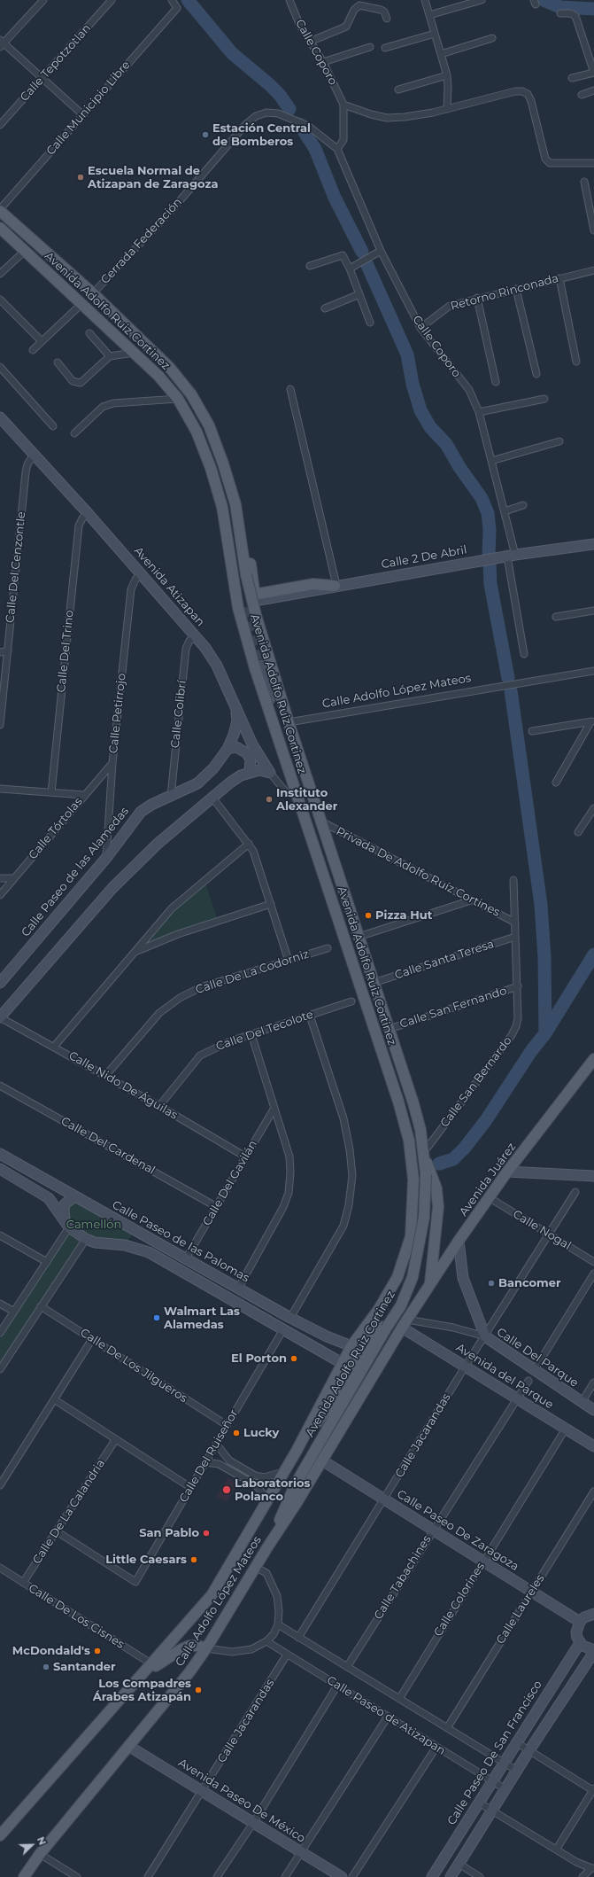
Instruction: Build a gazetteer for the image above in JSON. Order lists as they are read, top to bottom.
{
  "streets": {
    "main road": ["Avenida Adolfo Ruiz Cortinez", "Calle Adolfo López Mateos", "Avenida Juárez"],
    "street": [
      "Calle Coporo",
      "Calle Tepotzotlan",
      "Calle Municipio Libre",
      "Cerrada Federación",
      "Retorno Rinconada",
      "Calle 2 De Abril",
      "Calle Del Cenzontle",
      "Avenida Atizapan",
      "Calle Del Trino",
      "Calle Petirrojo",
      "Calle Colibrí",
      "Calle Tórtolas",
      "Calle Paseo de las Alamedas",
      "Privada De Adolfo Ruíz Cortines",
      "Calle Santa Teresa",
      "Calle De La Codorniz",
      "Calle San Fernando",
      "Calle Del Tecolote",
      "Calle San Bernardo",
      "Calle Nido De Águilas",
      "Calle Del Cardenal",
      "Calle Del Gavilán",
      "Calle Nogal",
      "Calle Paseo de las Palomas",
      "Calle Del Parque",
      "Calle De Los Jilgueros",
      "Avenida del Parque",
      "Calle Jacarandas",
      "Calle Del Ruiseñor",
      "Calle De La Calandria",
      "Calle Paseo De Zaragoza",
      "Calle Tabachines",
      "Calle Colorines",
      "Calle Laureles",
      "Calle De Los Cisnes",
      "Calle Paseo de Atizapan",
      "Calle Paseo De San Francisco",
      "Avenida Paseo De México"
    ]
  },
  "crossings": [
    ["Calle Coporo", "Cerrada Federación"],
    ["Calle Coporo", "Retorno Rinconada"],
    ["Calle Coporo", "Calle 2 De Abril"],
    ["Calle Municipio Libre", "Avenida Adolfo Ruiz Cortinez"],
    ["Cerrada Federación", "Avenida Adolfo Ruiz Cortinez"],
    ["Avenida Adolfo Ruiz Cortinez", "Calle Adolfo López Mateos"],
    ["Avenida Adolfo Ruiz Cortinez", "Privada De Adolfo Ruíz Cortines"],
    ["Avenida Adolfo Ruiz Cortinez", "Calle Santa Teresa"],
    ["Avenida Adolfo Ruiz Cortinez", "Calle San Fernando"],
    ["Avenida Adolfo Ruiz Cortinez", "Calle San Bernardo"],
    ["Avenida Adolfo Ruiz Cortinez", "Calle Paseo de las Palomas"],
    ["Calle Del Cenzontle", "Avenida Atizapan"],
    ["Avenida Atizapan", "Calle Del Trino"],
    ["Avenida Atizapan", "Calle Petirrojo"],
    ["Avenida Atizapan", "Calle Colibrí"],
    ["Avenida Atizapan", "Calle Paseo de las Alamedas"],
    ["Calle Adolfo López Mateos", "Avenida Juárez"],
    ["Calle Adolfo López Mateos", "Calle Paseo de las Palomas"],
    ["Calle Adolfo López Mateos", "Calle Del Parque"],
    ["Calle Adolfo López Mateos", "Avenida del Parque"],
    ["Calle Adolfo López Mateos", "Calle Paseo De Zaragoza"],
    ["Calle Adolfo López Mateos", "Calle De Los Cisnes"],
    ["Calle Adolfo López Mateos", "Avenida Paseo De México"],
    ["Calle Petirrojo", "Calle Tórtolas"],
    ["Calle Petirrojo", "Calle Paseo de las Alamedas"],
    ["Calle Colibrí", "Calle Paseo de las Alamedas"],
    ["Privada De Adolfo Ruíz Cortines", "Calle San Bernardo"],
    ["Calle Santa Teresa", "Calle San Bernardo"],
    ["Calle De La Codorniz", "Calle Nido De Águilas"],
    ["Calle San Fernando", "Calle San Bernardo"],
    ["Calle Del Tecolote", "Calle Nido De Águilas"],
    ["Calle Nido De Águilas", "Calle Del Gavilán"],
    ["Calle Del Cardenal", "Calle Del Gavilán"],
    ["Avenida Juárez", "Calle Nogal"],
    ["Avenida Juárez", "Calle Del Parque"],
    ["Avenida Juárez", "Avenida del Parque"],
    ["Calle Del Gavilán", "Calle Paseo de las Palomas"],
    ["Calle Nogal", "Calle Jacarandas"],
    ["Calle Del Parque", "Avenida del Parque"],
    ["Calle Del Parque", "Calle Jacarandas"],
    ["Calle De Los Jilgueros", "Calle Del Ruiseñor"],
    ["Avenida del Parque", "Calle Jacarandas"],
    ["Avenida del Parque", "Calle Tabachines"],
    ["Avenida del Parque", "Calle Colorines"],
    ["Calle Jacarandas", "Calle Paseo De Zaragoza"],
    ["Calle Jacarandas", "Calle Paseo de Atizapan"],
    ["Calle Jacarandas", "Avenida Paseo De México"],
    ["Calle Del Ruiseñor", "Calle De La Calandria"],
    ["Calle De La Calandria", "Calle De Los Cisnes"],
    ["Calle Paseo De Zaragoza", "Calle Tabachines"],
    ["Calle Paseo De Zaragoza", "Calle Colorines"],
    ["Calle Paseo De Zaragoza", "Calle Laureles"],
    ["Calle Tabachines", "Calle Paseo de Atizapan"],
    ["Calle Colorines", "Calle Paseo de Atizapan"],
    ["Calle Laureles", "Calle Paseo de Atizapan"],
    ["Calle Paseo de Atizapan", "Calle Paseo De San Francisco"]
  ],
  "parks": ["Camellón"],
  "places": [
    "Estación Central de Bomberos",
    "Escuela Normal de Atizapan de Zaragoza",
    "Instituto Alexander",
    "Pizza Hut",
    "Bancomer",
    "Walmart Las Alamedas",
    "El Porton",
    "Lucky",
    "Laboratorios Polanco",
    "San Pablo",
    "Little Caesars",
    "McDondald's",
    "Santander",
    "Los Compadres Árabes Atizapán"
  ],
  "north": "top right"
}
